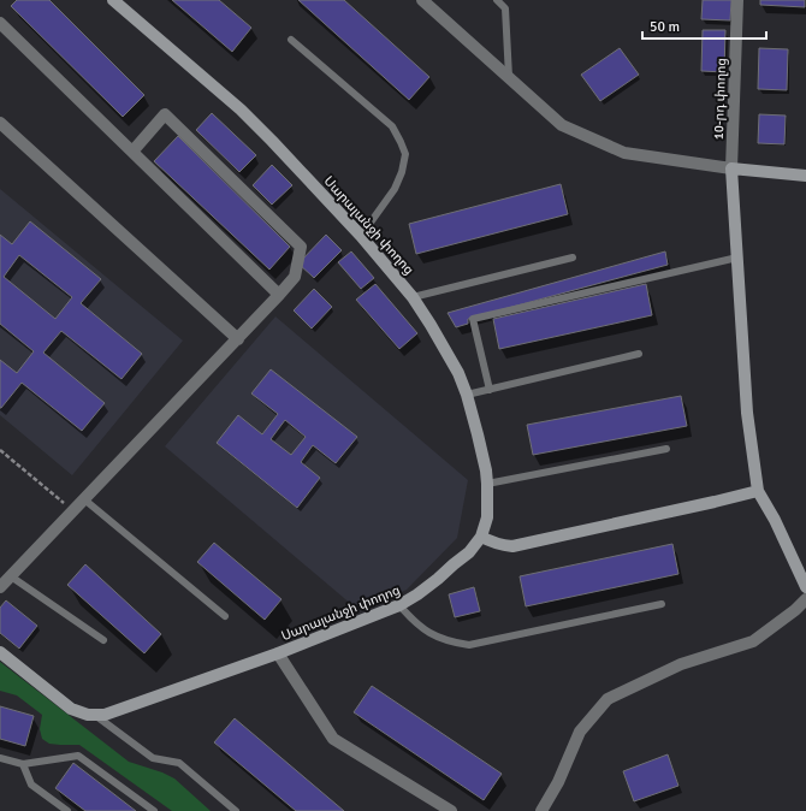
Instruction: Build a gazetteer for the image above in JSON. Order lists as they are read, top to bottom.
{
  "streets": {
    "street": ["10-րդ փողոց", "Սարալանջի փողոց"]
  },
  "scale_bar": "50 m"
}
